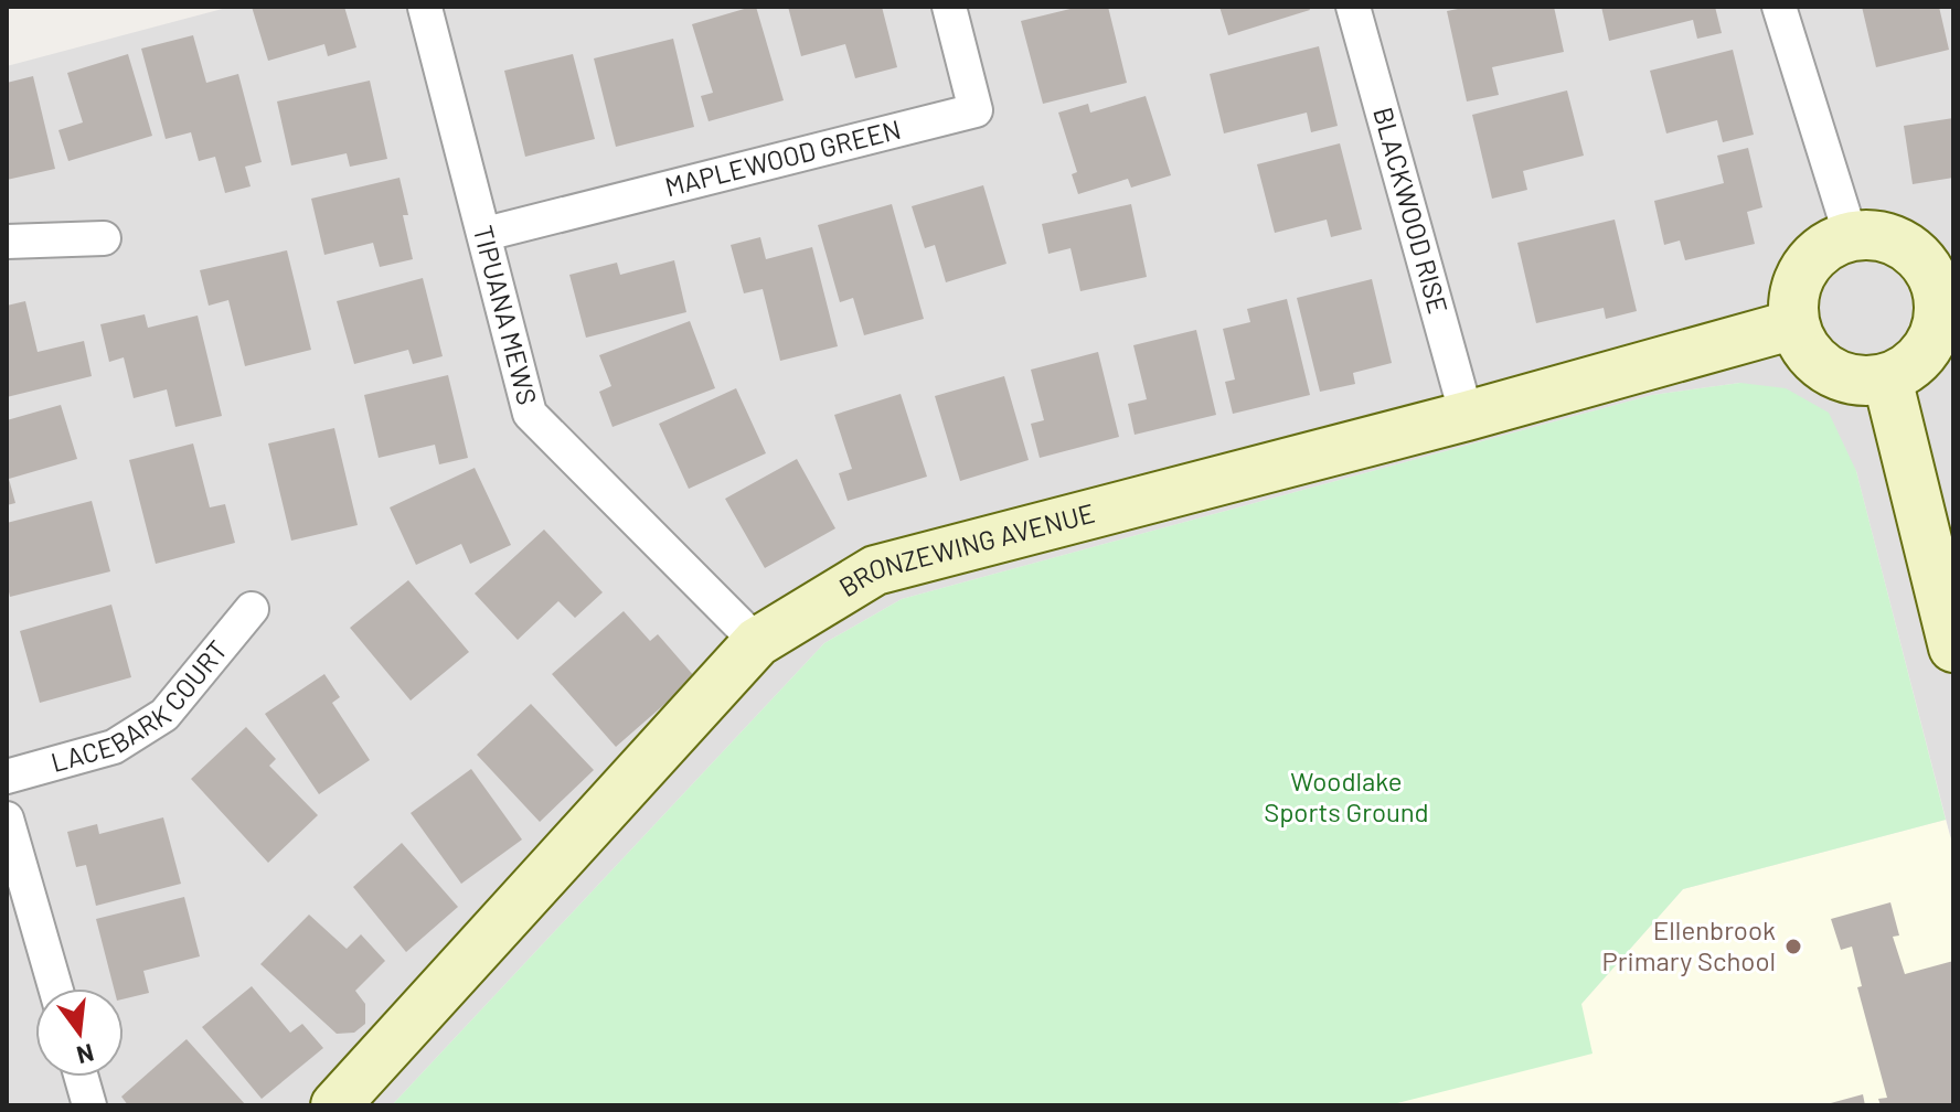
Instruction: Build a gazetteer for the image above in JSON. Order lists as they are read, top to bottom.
{
  "streets": {
    "street": [
      "MAPLEWOOD GREEN",
      "BLACKWOOD RISE",
      "TIPUANA MEWS",
      "BRONZEWING AVENUE",
      "LACEBARK COURT"
    ]
  },
  "crossings": [
    ["MAPLEWOOD GREEN", "TIPUANA MEWS"],
    ["BLACKWOOD RISE", "BRONZEWING AVENUE"],
    ["TIPUANA MEWS", "BRONZEWING AVENUE"]
  ],
  "parks": ["Woodlake Sports Ground"],
  "places": ["Ellenbrook Primary School"],
  "north": "bottom"
}
